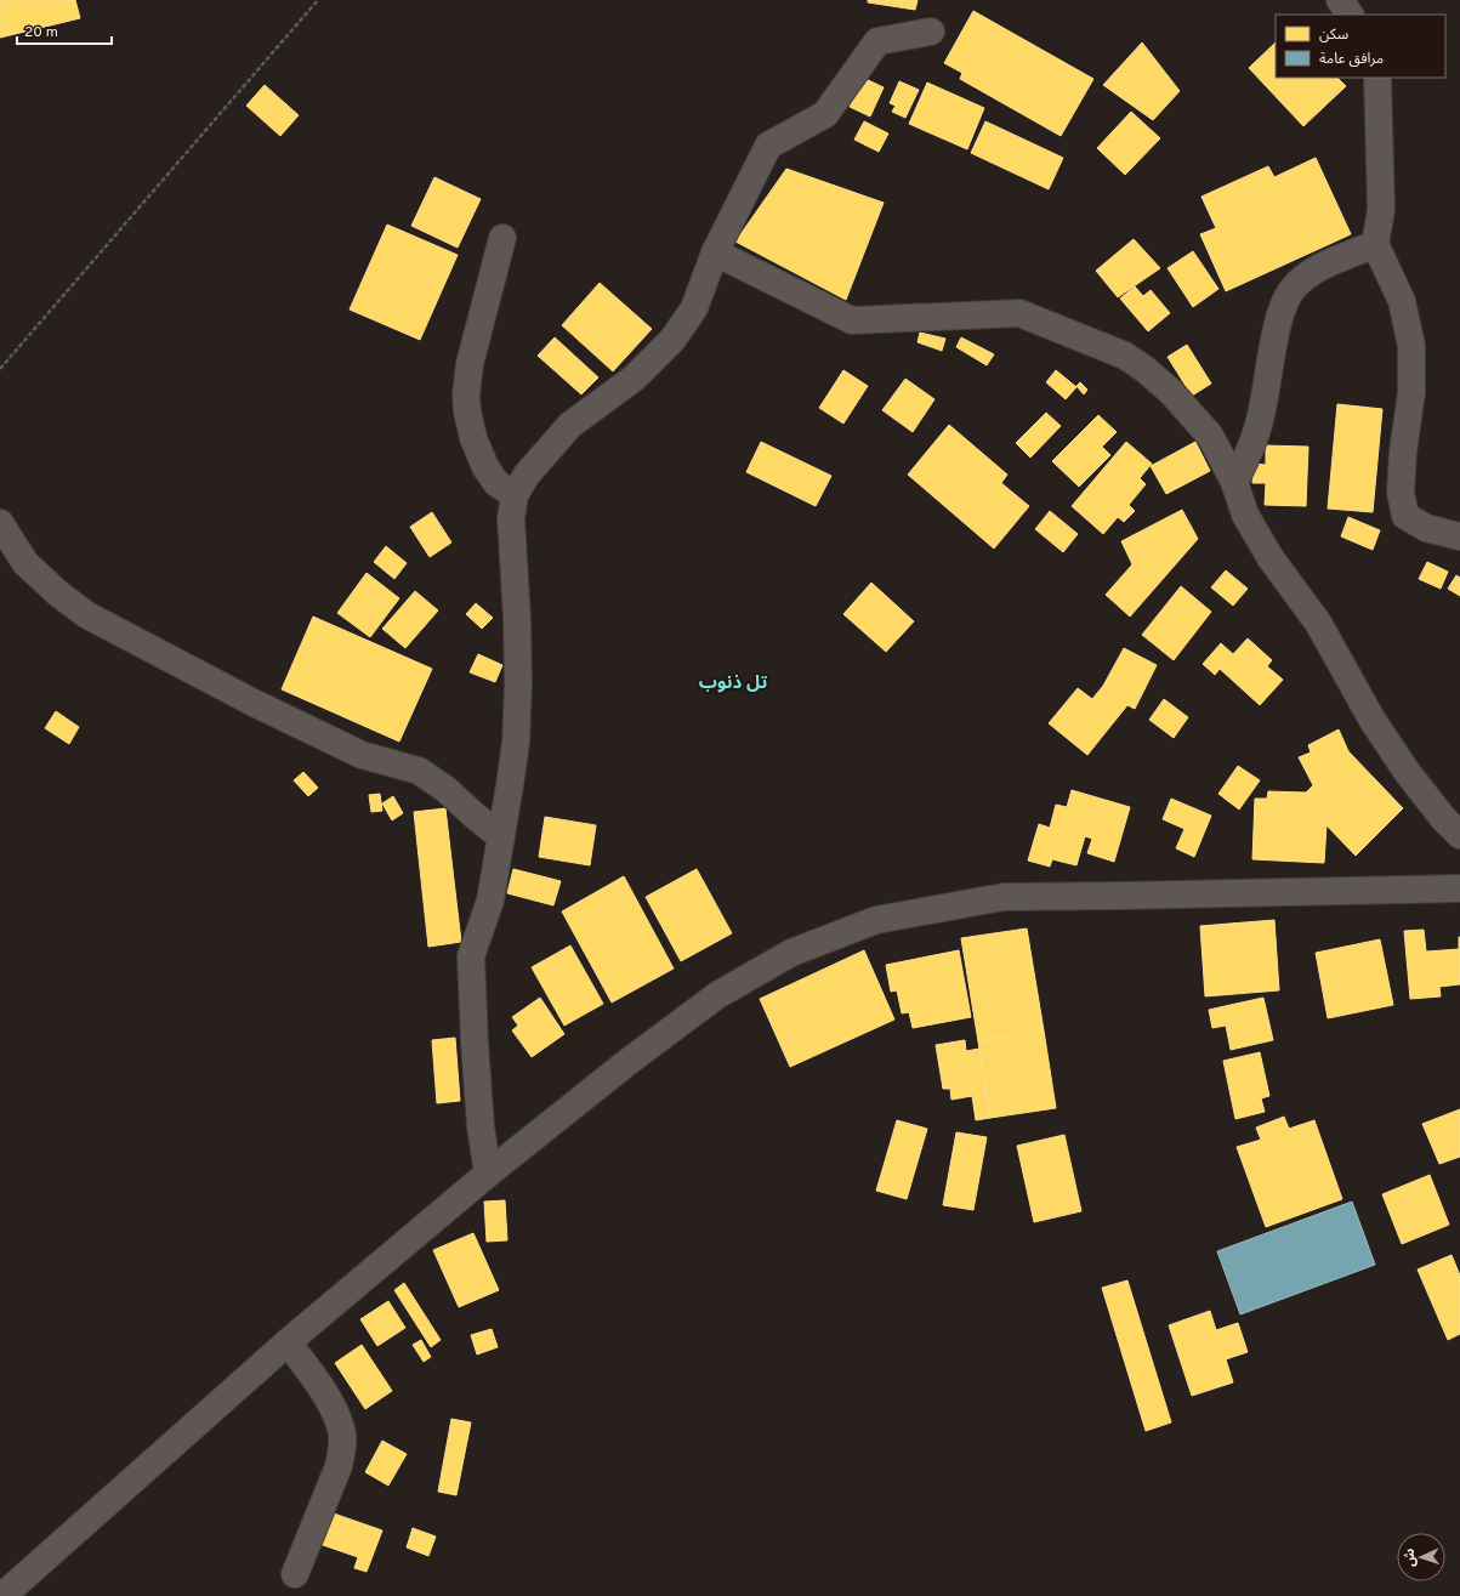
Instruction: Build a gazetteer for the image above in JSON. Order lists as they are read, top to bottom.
{
  "districts": ["تل ذنوب"],
  "legend": ["سكن", "مرافق عامة"],
  "scale_bar": "20 m",
  "north": "left"
}
